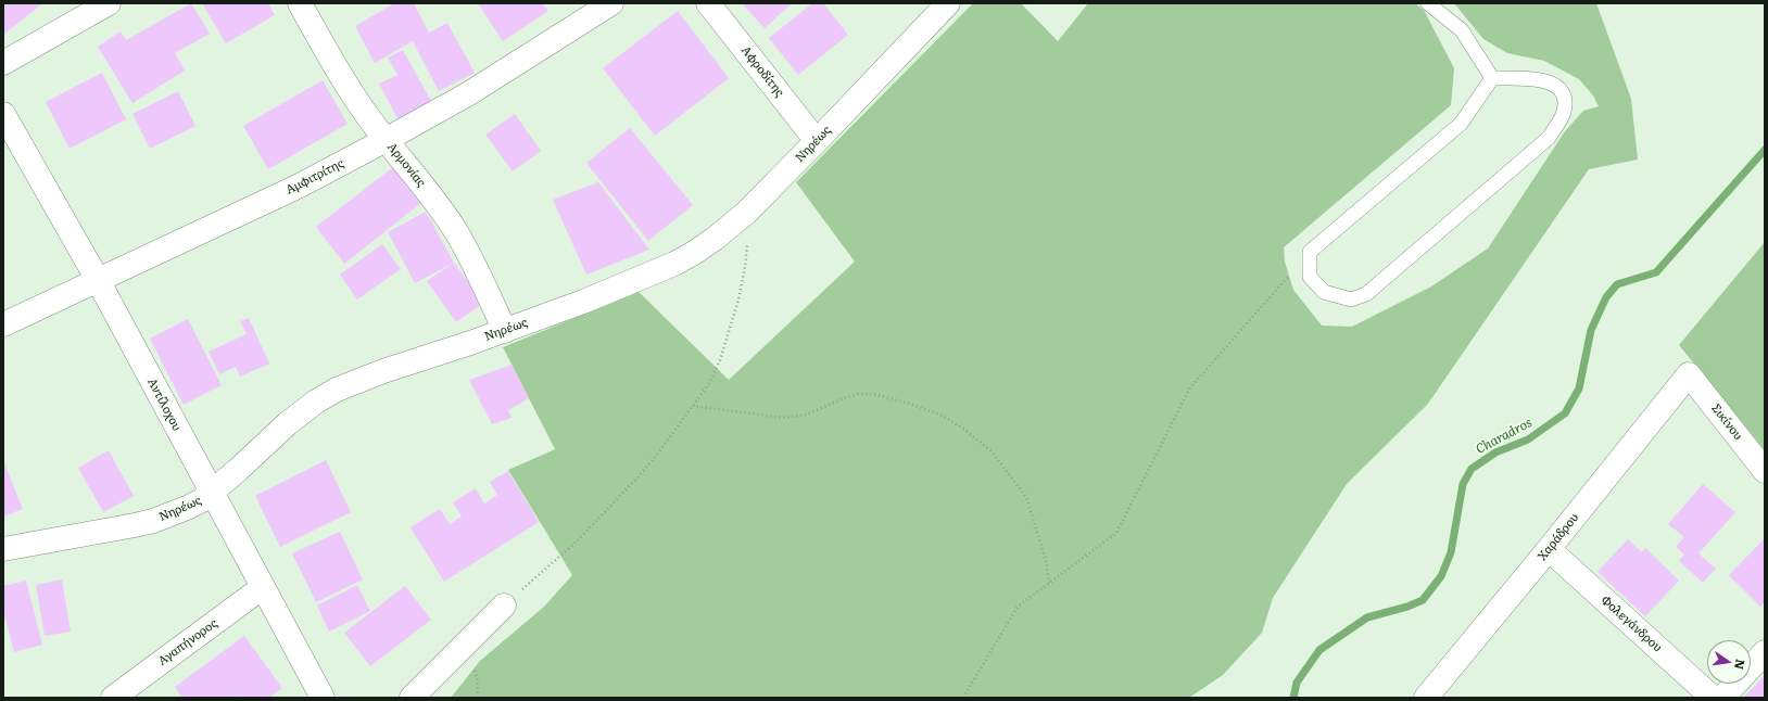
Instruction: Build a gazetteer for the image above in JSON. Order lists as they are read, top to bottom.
{
  "streets": {
    "street": [
      "Αφροδίτης",
      "Νηρέως",
      "Αρμονίας",
      "Αμφιτρίτης",
      "Αντίλοχου",
      "Σικίνου",
      "Χαράδρου",
      "Φολεγάνδρου",
      "Αγαπήνορος"
    ]
  },
  "crossings": [
    ["Αφροδίτης", "Νηρέως"],
    ["Νηρέως", "Αρμονίας"],
    ["Νηρέως", "Αντίλοχου"],
    ["Αρμονίας", "Αμφιτρίτης"],
    ["Αμφιτρίτης", "Αντίλοχου"],
    ["Αντίλοχου", "Αγαπήνορος"],
    ["Σικίνου", "Χαράδρου"],
    ["Χαράδρου", "Φολεγάνδρου"]
  ],
  "water": ["Charadros"],
  "north": "right"
}
